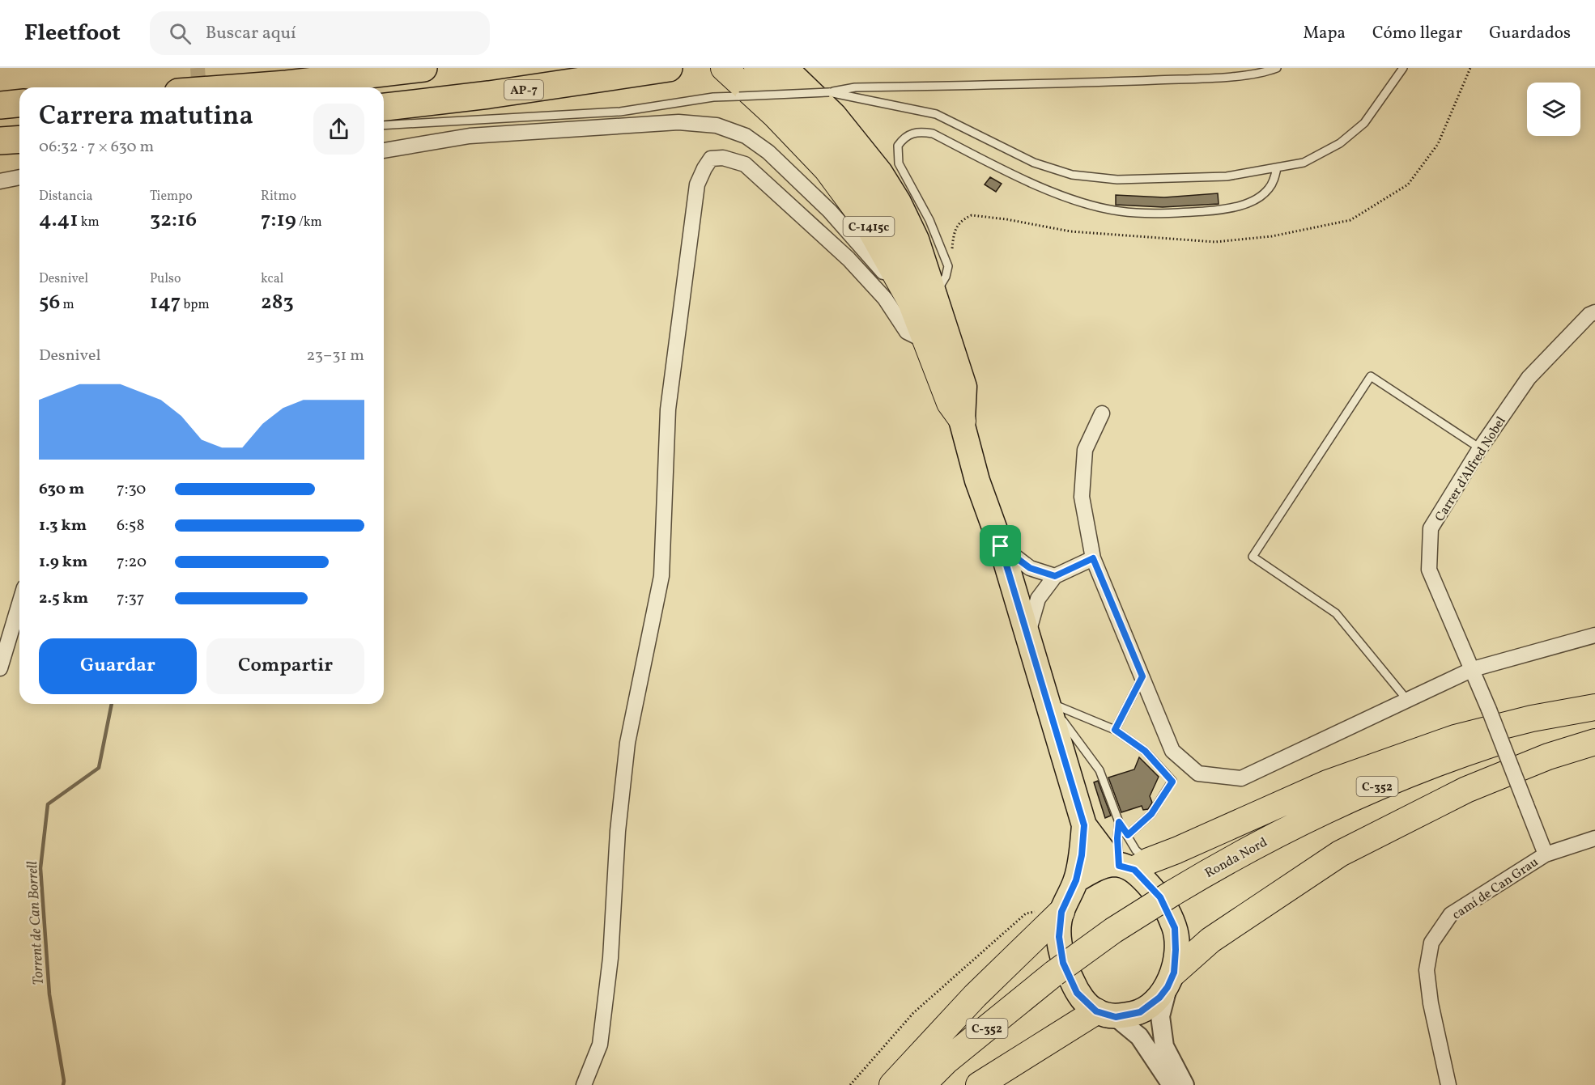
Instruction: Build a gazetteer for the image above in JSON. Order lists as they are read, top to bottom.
{
  "streets": {
    "highway": [
      "AP-7",
      "C-1415c",
      "C-352",
      "Ronda Nord"
    ],
    "street": ["Carrer d'Alfred Nobel", "camí de Can Grau"]
  },
  "crossings": [
    ["Carrer d'Alfred Nobel", "camí de Can Grau"]
  ],
  "water": ["Torrent de Can Borrell"],
  "page": {
    "header": "Fleetfoot",
    "search": "Buscar aquí",
    "nav": ["Mapa", "Cómo llegar", "Guardados"],
    "heading": ["Carrera matutina", "06:32 · 7 × 630 m"],
    "stats": [
      ["Distancia", "4.41 km"],
      ["Tiempo", "32:16"],
      ["Ritmo", "7:19 /km"],
      ["Desnivel", "56 m"],
      ["Pulso", "147 bpm"],
      ["kcal", "283"]
    ],
    "chart": ["Desnivel", "23–31 m"],
    "list": [
      {
        "name": "630 m",
        "note": "7:30"
      },
      {
        "name": "1.3 km",
        "note": "6:58"
      },
      {
        "name": "1.9 km",
        "note": "7:20"
      },
      {
        "name": "2.5 km",
        "note": "7:37"
      }
    ],
    "buttons": ["Guardar", "Compartir"]
  }
}
